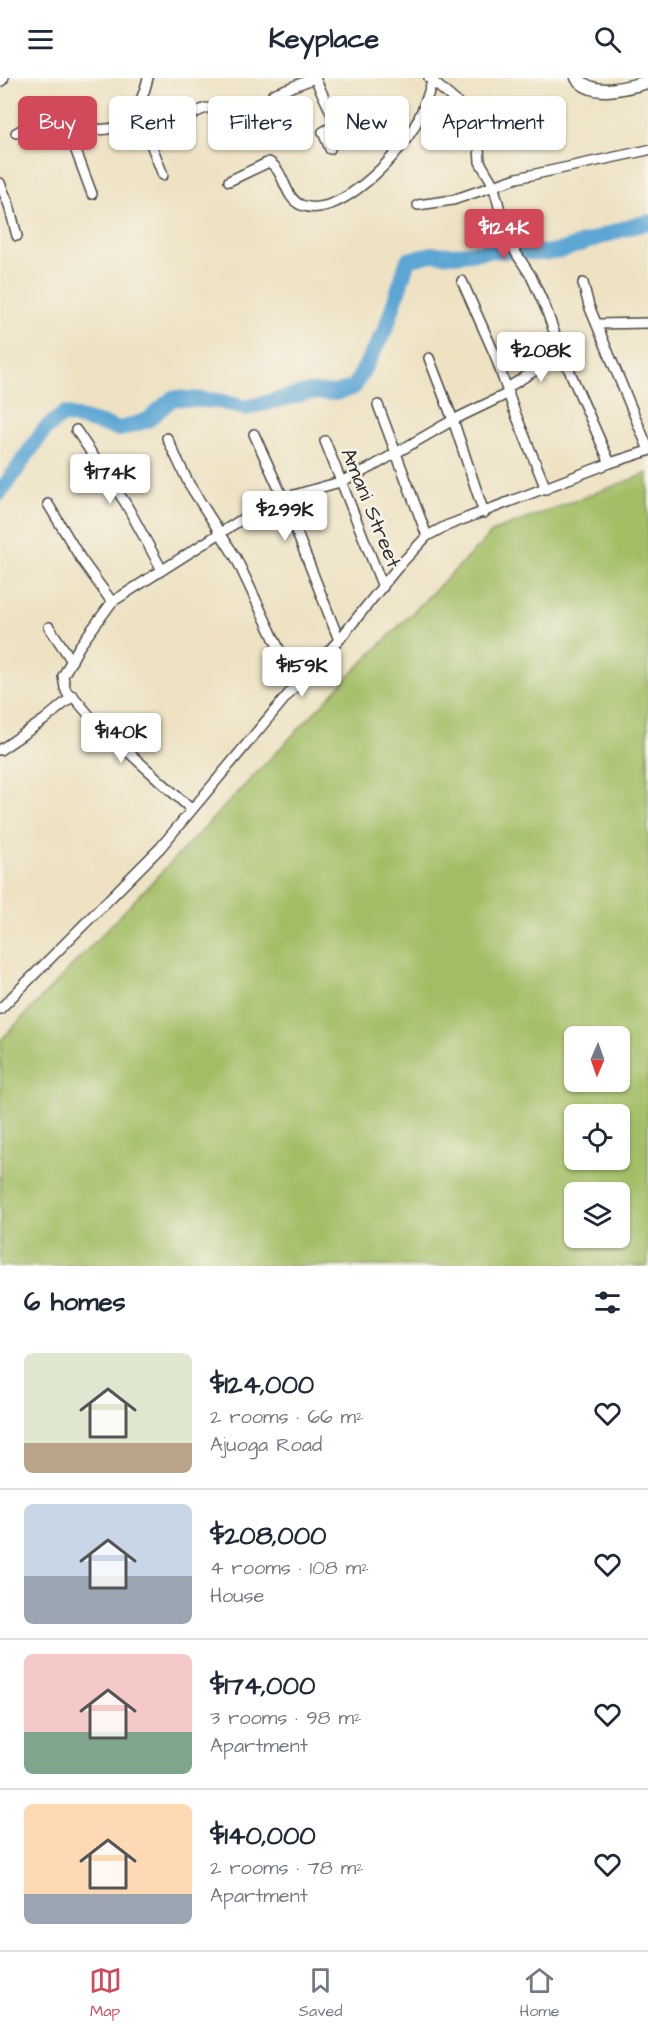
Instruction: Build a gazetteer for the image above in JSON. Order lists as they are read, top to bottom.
{
  "streets": {
    "street": ["Amani Street"]
  },
  "north": "bottom",
  "page": {
    "header": "Keyplace",
    "chip": [
      "Buy",
      "Rent",
      "Filters",
      "New",
      "Apartment"
    ],
    "price": [
      "$124K",
      "$208K",
      "$174K",
      "$299K",
      "$159K",
      "$140K"
    ],
    "heading": "6 homes",
    "list": [
      {
        "name": "$124,000",
        "note": "2 rooms · 66 m² · Ajuoga Road"
      },
      {
        "name": "$208,000",
        "note": "4 rooms · 108 m² · House"
      },
      {
        "name": "$174,000",
        "note": "3 rooms · 98 m² · Apartment"
      },
      {
        "name": "$140,000",
        "note": "2 rooms · 78 m² · Apartment"
      }
    ],
    "tabs": ["Map", "Saved", "Home"]
  }
}
